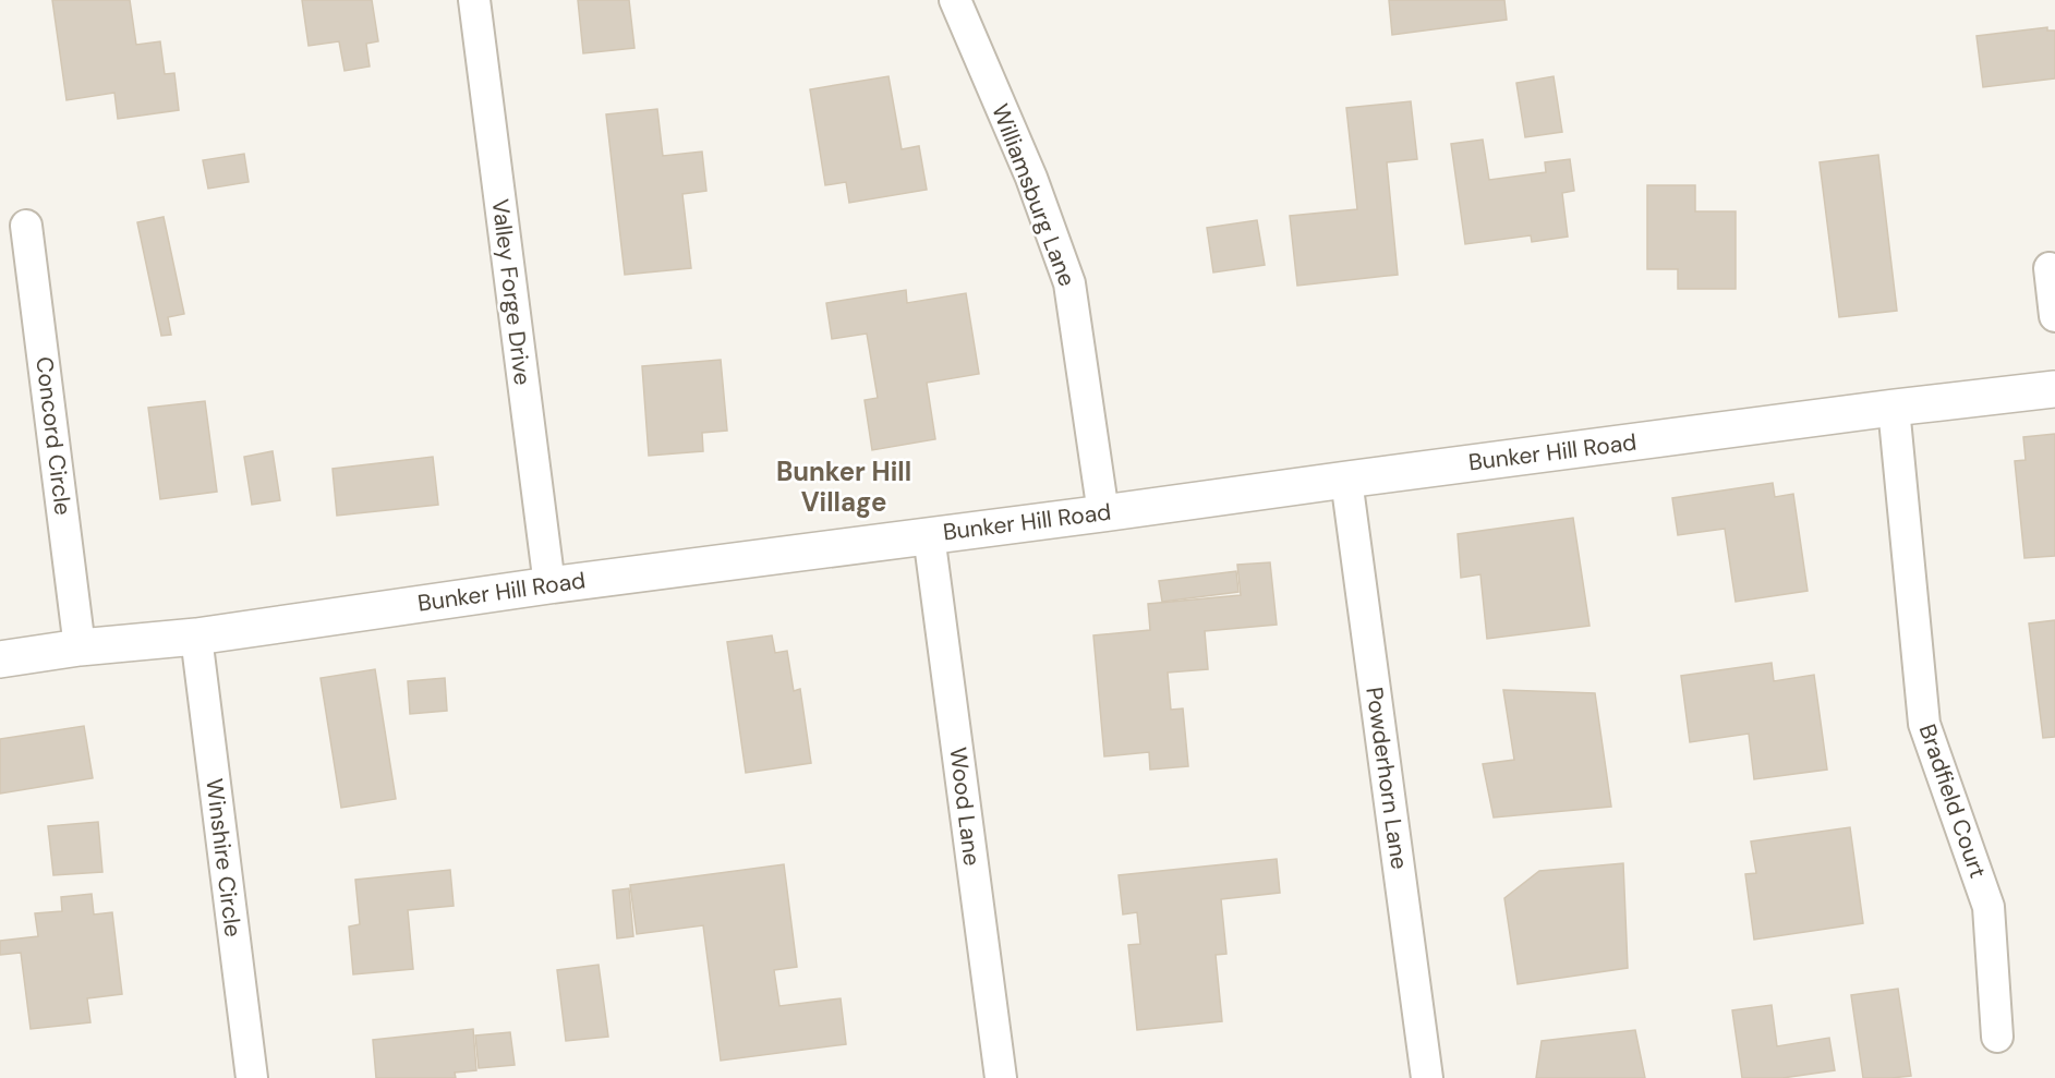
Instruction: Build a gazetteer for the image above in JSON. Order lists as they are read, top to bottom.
{
  "streets": {
    "street": [
      "Williamsburg Lane",
      "Valley Forge Drive",
      "Concord Circle",
      "Bunker Hill Road",
      "Powderhorn Lane",
      "Bradfield Court",
      "Wood Lane",
      "Winshire Circle"
    ]
  },
  "crossings": [
    ["Williamsburg Lane", "Bunker Hill Road"],
    ["Valley Forge Drive", "Bunker Hill Road"],
    ["Concord Circle", "Bunker Hill Road"],
    ["Bunker Hill Road", "Powderhorn Lane"],
    ["Bunker Hill Road", "Bradfield Court"],
    ["Bunker Hill Road", "Wood Lane"],
    ["Bunker Hill Road", "Winshire Circle"]
  ],
  "districts": ["Bunker Hill Village"]
}
